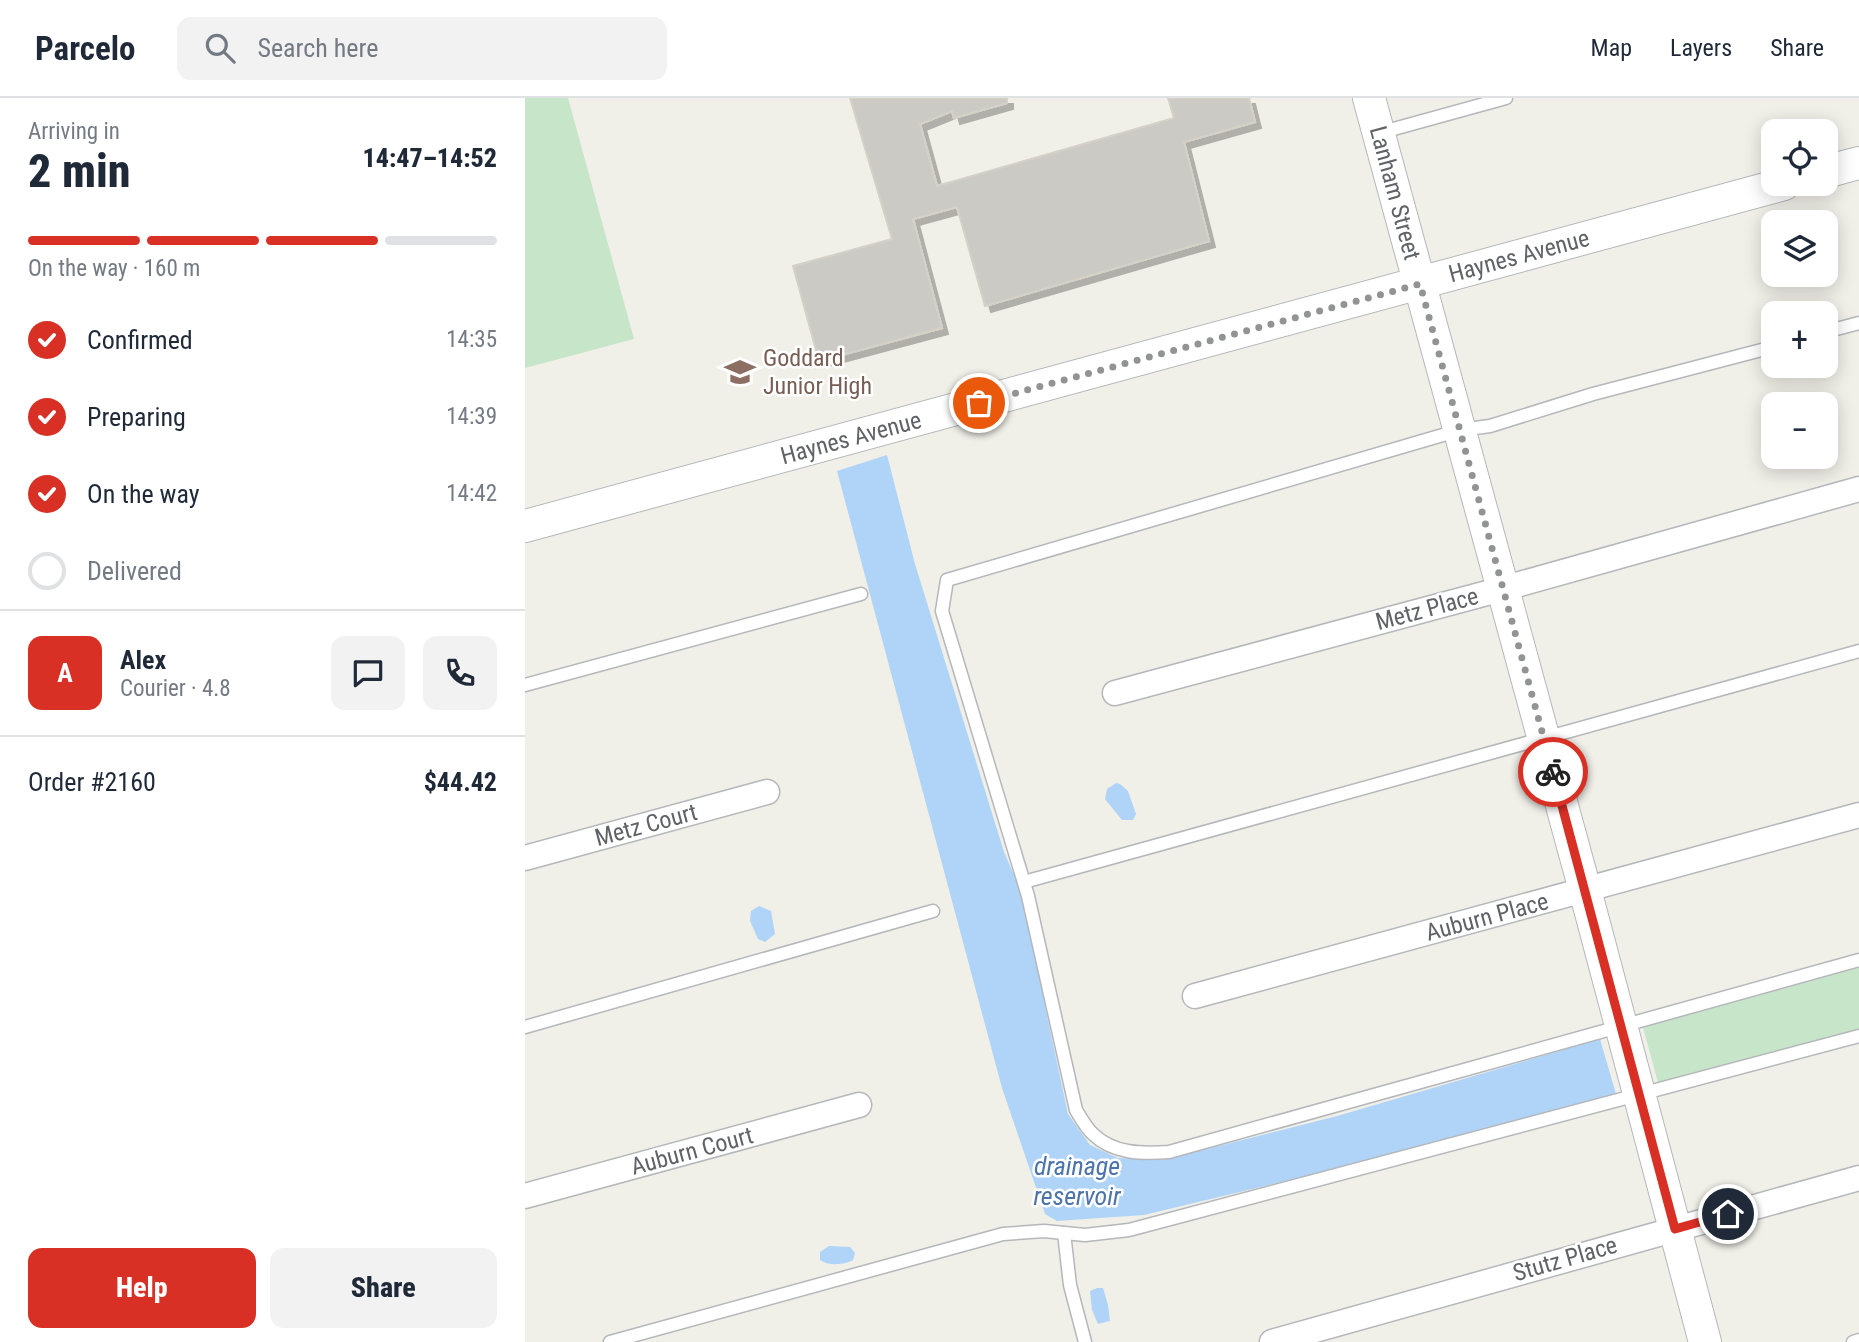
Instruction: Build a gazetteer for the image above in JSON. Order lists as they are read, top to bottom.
{
  "streets": {
    "street": [
      "Lanham Street",
      "Haynes Avenue",
      "Metz Place",
      "Metz Court",
      "Auburn Place",
      "Auburn Court",
      "Stutz Place"
    ]
  },
  "crossings": [
    ["Lanham Street", "Haynes Avenue"],
    ["Lanham Street", "Metz Place"],
    ["Lanham Street", "Auburn Place"],
    ["Lanham Street", "Stutz Place"]
  ],
  "water": ["drainage reservoir"],
  "places": {
    "school or university": ["Goddard Junior High"]
  },
  "page": {
    "header": "Parcelo",
    "search": "Search here",
    "nav": ["Map", "Layers", "Share"],
    "heading": ["2 min", "Arriving in", "14:47–14:52"],
    "panel": [
      "Alex",
      "Courier · 4.8",
      "Order #2160",
      "$44.42"
    ],
    "map_buttons": ["+", "−"],
    "bar": "On the way · 160 m",
    "list": [
      ["Confirmed", "14:35"],
      ["Preparing", "14:39"],
      ["On the way", "14:42"],
      "Delivered"
    ],
    "round": "A",
    "buttons": ["Help", "Share"]
  }
}
